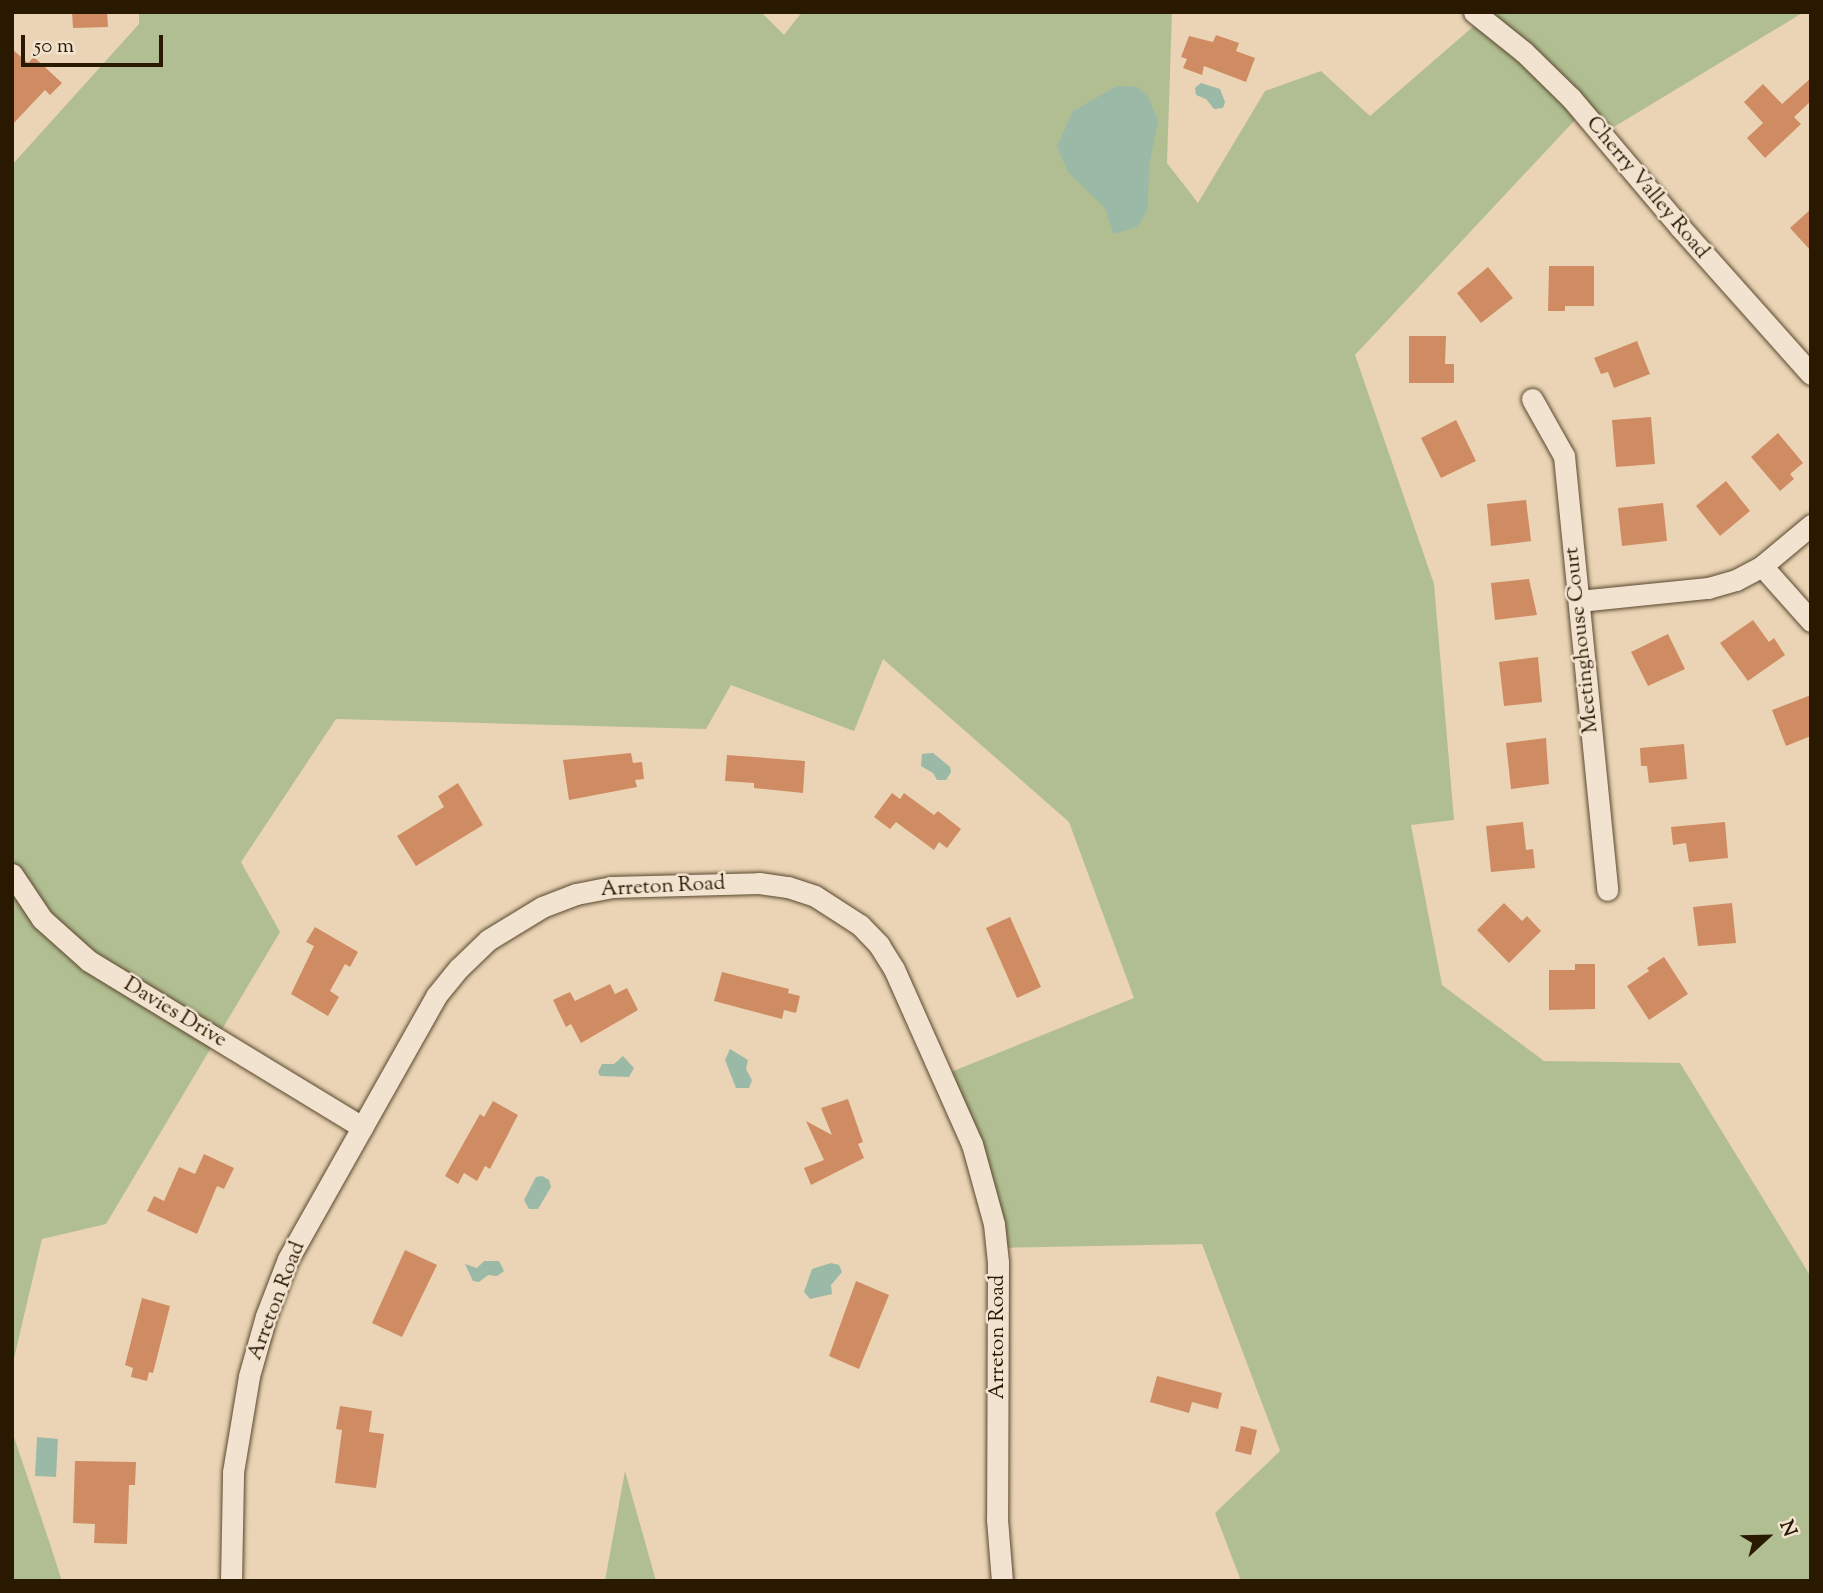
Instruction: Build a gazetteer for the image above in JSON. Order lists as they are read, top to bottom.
{
  "streets": {
    "street": [
      "Cherry Valley Road",
      "Meetinghouse Court",
      "Arreton Road",
      "Davies Drive"
    ]
  },
  "crossings": [
    ["Arreton Road", "Davies Drive"]
  ],
  "scale_bar": "50 m",
  "north": "right"
}
